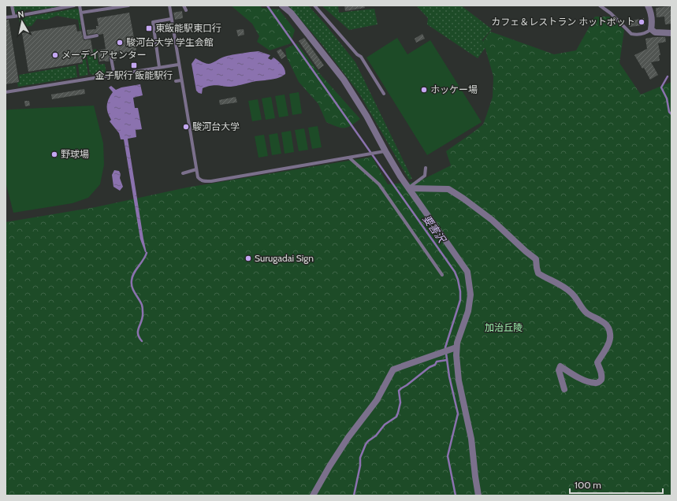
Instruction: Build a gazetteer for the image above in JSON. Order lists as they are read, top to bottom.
{
  "water": ["要害沢"],
  "parks": ["加治丘陵"],
  "places": {
    "other": [
      "カフェ＆レストラン ホットポット",
      "駿河台大学 学生会館",
      "メーデイアセンター",
      "ホッケー場",
      "駿河台大学",
      "野球場",
      "Surugadai Sign"
    ],
    "transit": ["東飯能駅東口行", "金子駅行 飯能駅行"]
  },
  "scale_bar": "100 m",
  "north": "top"
}
